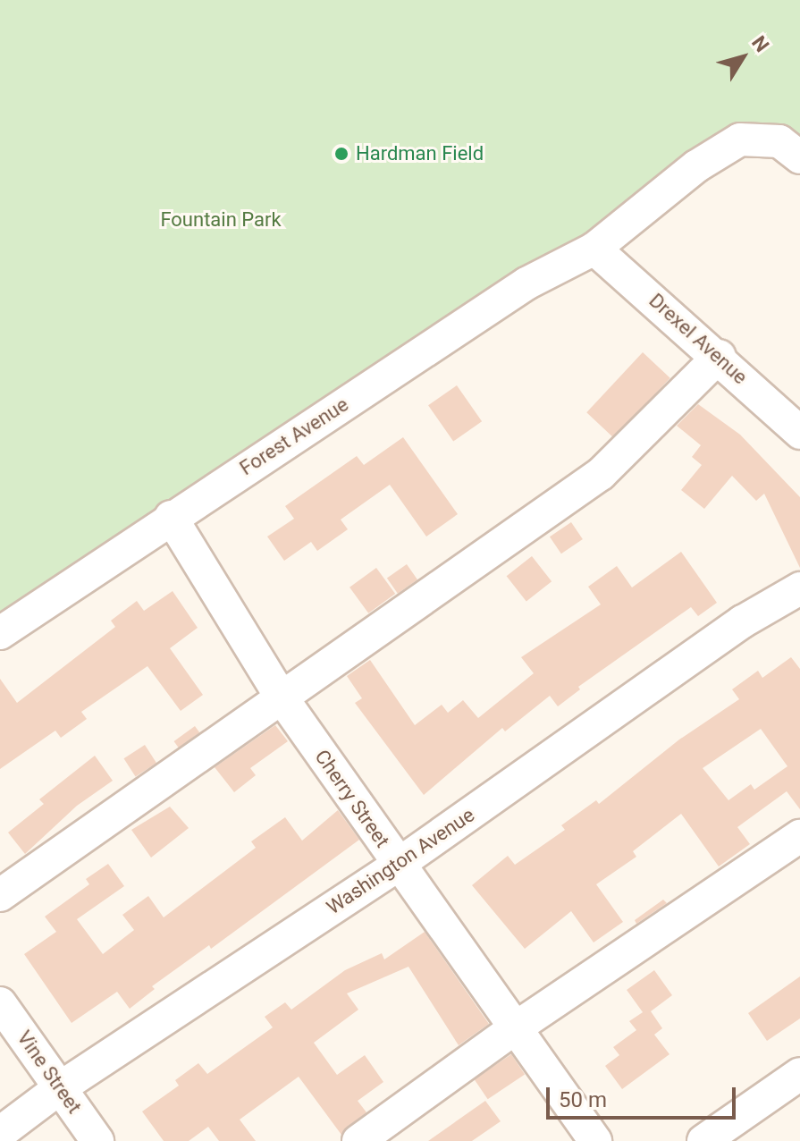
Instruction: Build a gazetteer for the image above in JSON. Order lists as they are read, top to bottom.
{
  "streets": {
    "street": [
      "Drexel Avenue",
      "Forest Avenue",
      "Cherry Street",
      "Washington Avenue",
      "Vine Street"
    ]
  },
  "crossings": [
    ["Drexel Avenue", "Forest Avenue"],
    ["Forest Avenue", "Cherry Street"],
    ["Cherry Street", "Washington Avenue"],
    ["Washington Avenue", "Vine Street"]
  ],
  "parks": ["Fountain Park"],
  "places": ["Hardman Field"],
  "scale_bar": "50 m",
  "north": "top right"
}
